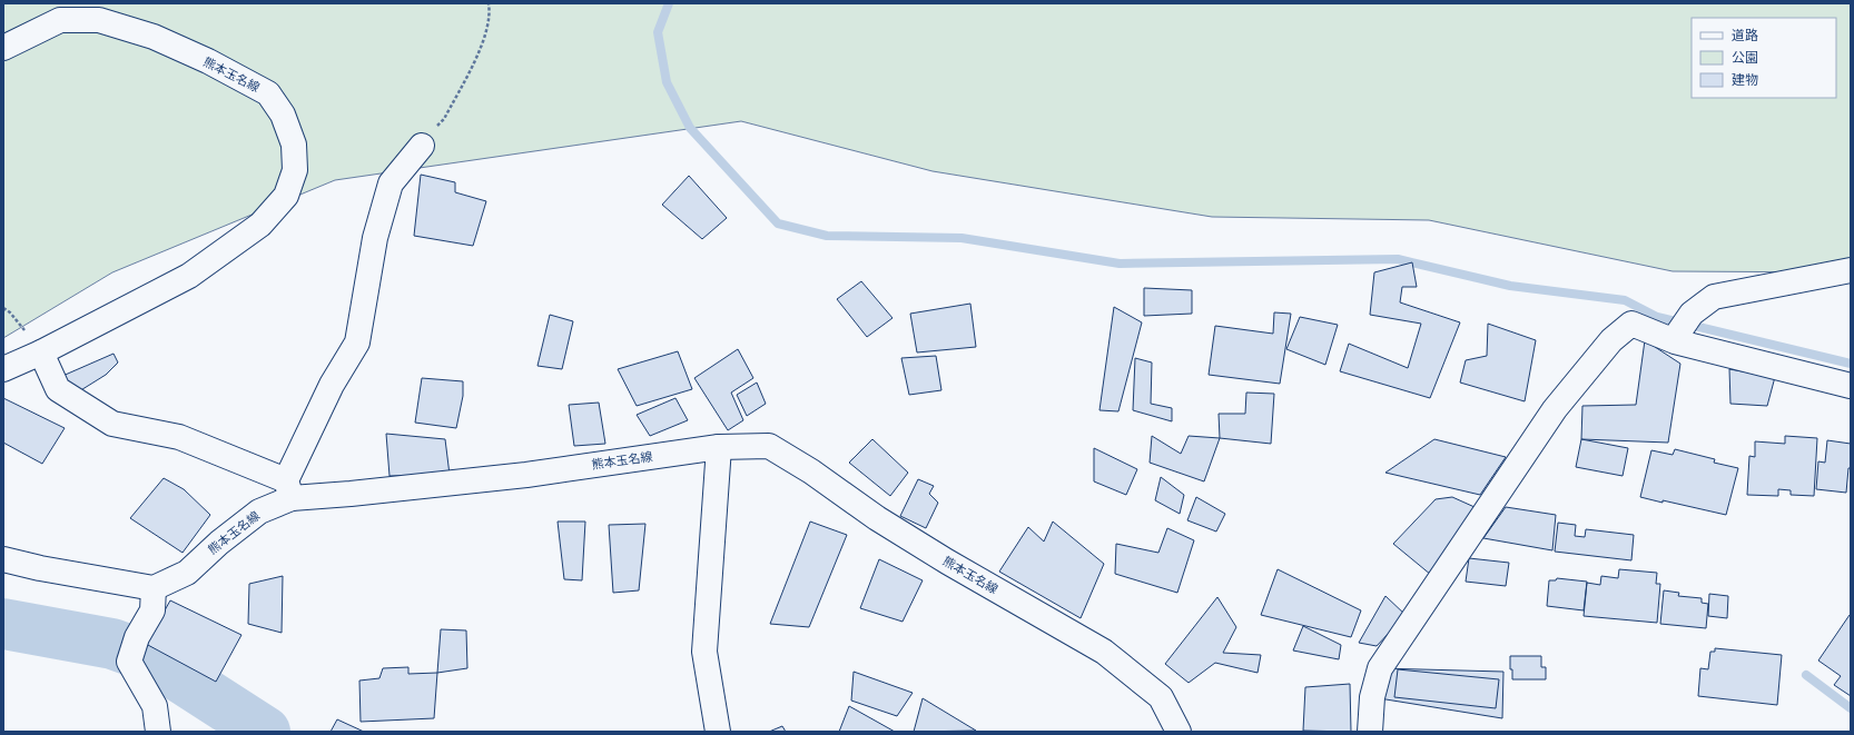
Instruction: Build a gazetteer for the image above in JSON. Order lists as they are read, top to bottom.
{
  "streets": {
    "main road": ["熊本玉名線"]
  },
  "legend": ["道路", "公園", "建物"]
}
